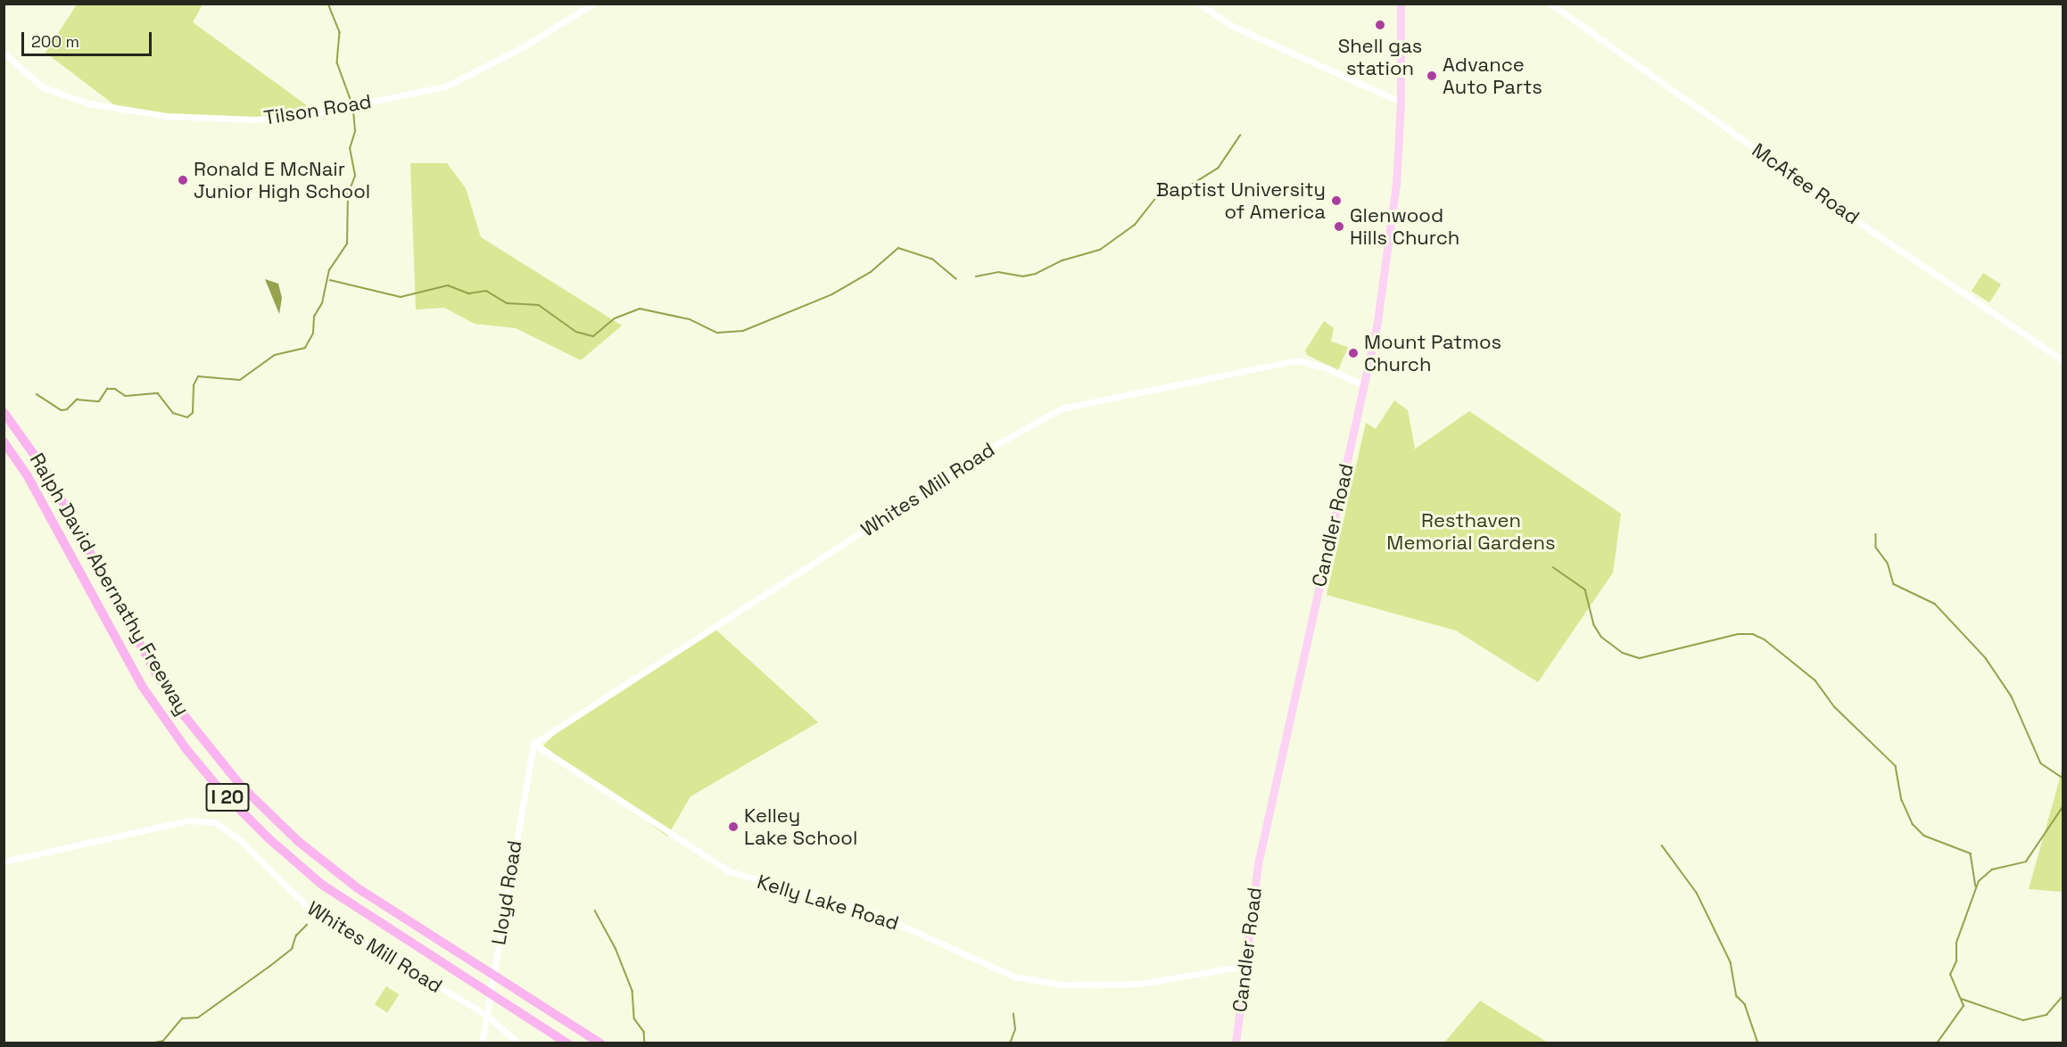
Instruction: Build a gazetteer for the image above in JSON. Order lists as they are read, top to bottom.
{
  "streets": {
    "highway": ["Ralph David Abernathy Freeway", "I 20"],
    "main road": ["Candler Road"],
    "street": [
      "Tilson Road",
      "McAfee Road",
      "Whites Mill Road",
      "Lloyd Road",
      "Kelly Lake Road"
    ]
  },
  "crossings": [
    ["Whites Mill Road", "Candler Road"],
    ["Whites Mill Road", "Lloyd Road"],
    ["Whites Mill Road", "Kelly Lake Road"],
    ["Candler Road", "Kelly Lake Road"],
    ["Lloyd Road", "Kelly Lake Road"]
  ],
  "parks": ["Resthaven Memorial Gardens"],
  "places": [
    "Shell gas station",
    "Advance Auto Parts",
    "Ronald E McNair Junior High School",
    "Baptist University of America",
    "Glenwood Hills Church",
    "Mount Patmos Church",
    "Kelley Lake School"
  ],
  "scale_bar": "200 m"
}
